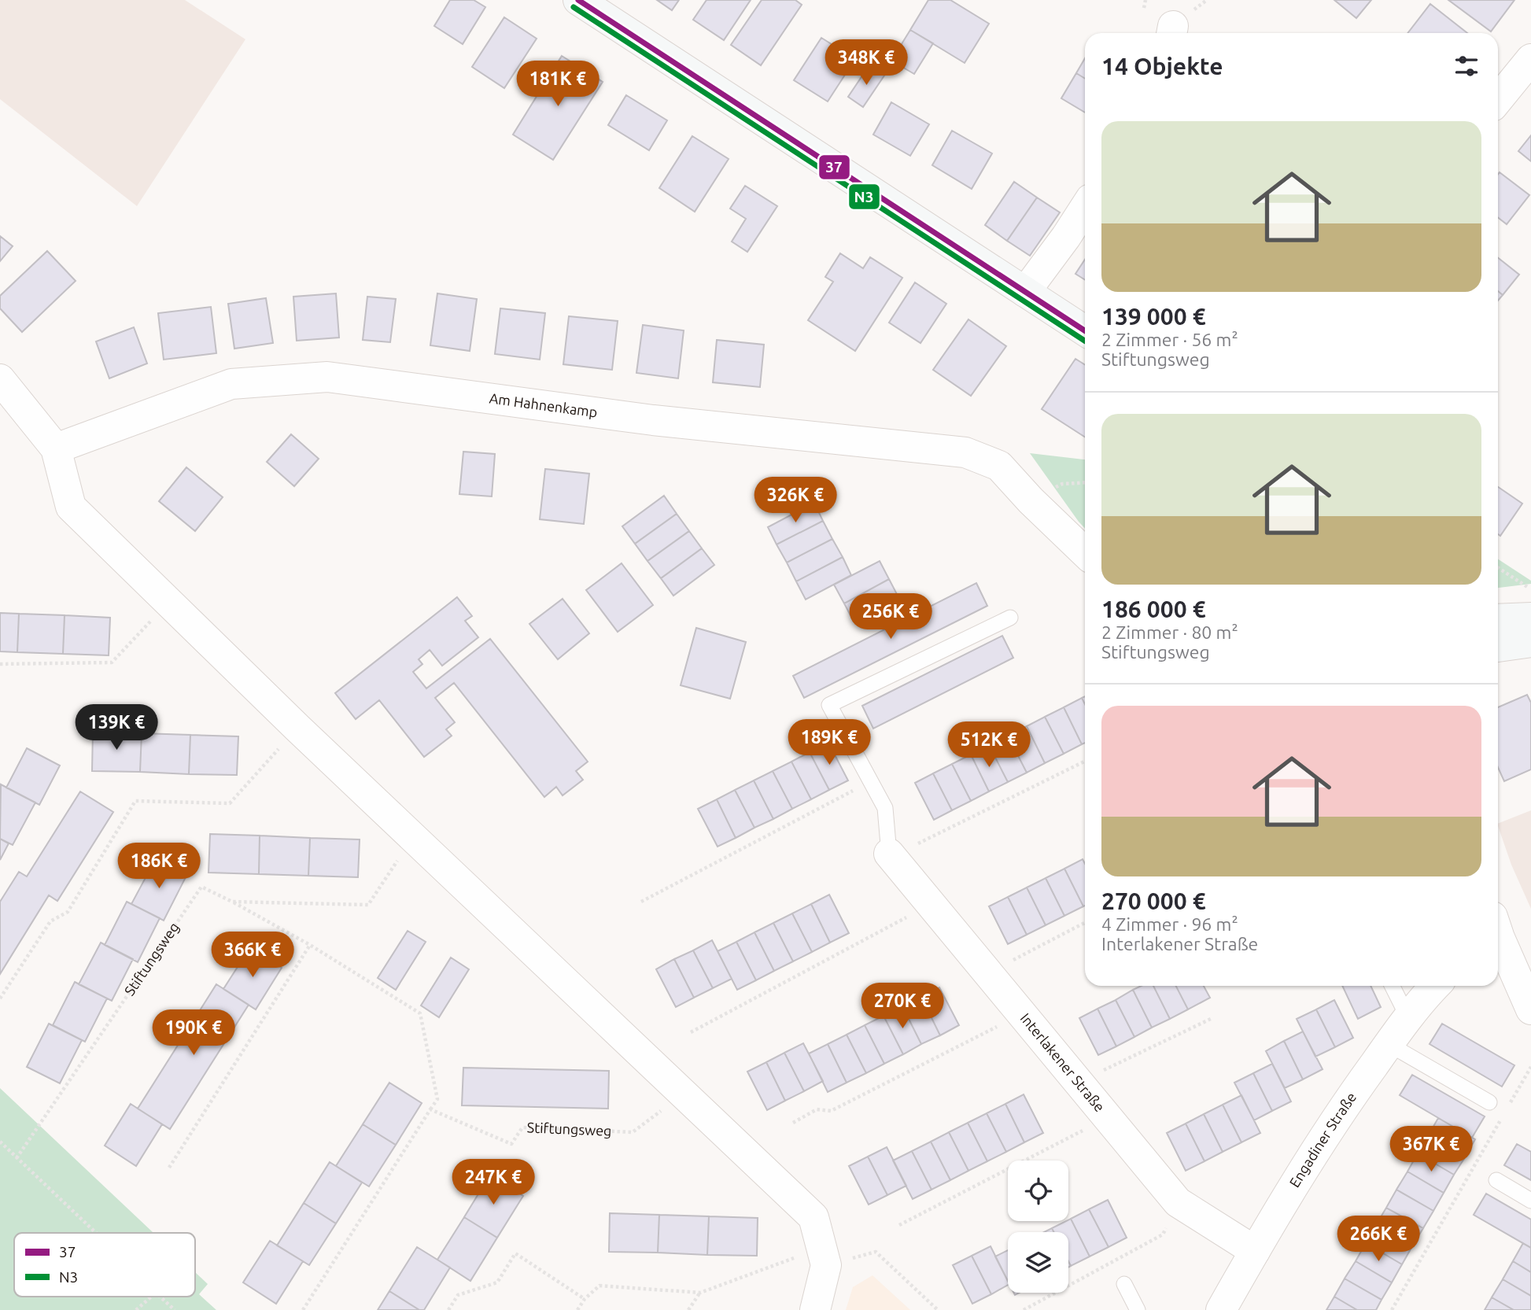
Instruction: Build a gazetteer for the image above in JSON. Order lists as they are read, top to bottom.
{
  "streets": {
    "street": ["Am Hahnenkamp", "Interlakener Straße", "Engadiner Straße"],
    "path": ["Stiftungsweg"]
  },
  "crossings": [
    ["Interlakener Straße", "Engadiner Straße"]
  ],
  "lines": ["transit line 37", "transit line N3"],
  "legend": ["37", "N3"],
  "page": {
    "heading": "14 Objekte",
    "price": [
      "348K €",
      "181K €",
      "326K €",
      "256K €",
      "139K €",
      "189K €",
      "512K €",
      "186K €",
      "366K €",
      "270K €",
      "190K €",
      "367K €",
      "247K €",
      "266K €"
    ],
    "list": [
      {
        "name": "139 000 €",
        "note": "2 Zimmer · 56 m² · Stiftungsweg"
      },
      {
        "name": "186 000 €",
        "note": "2 Zimmer · 80 m² · Stiftungsweg"
      },
      {
        "name": "270 000 €",
        "note": "4 Zimmer · 96 m² · Interlakener Straße"
      }
    ]
  }
}
